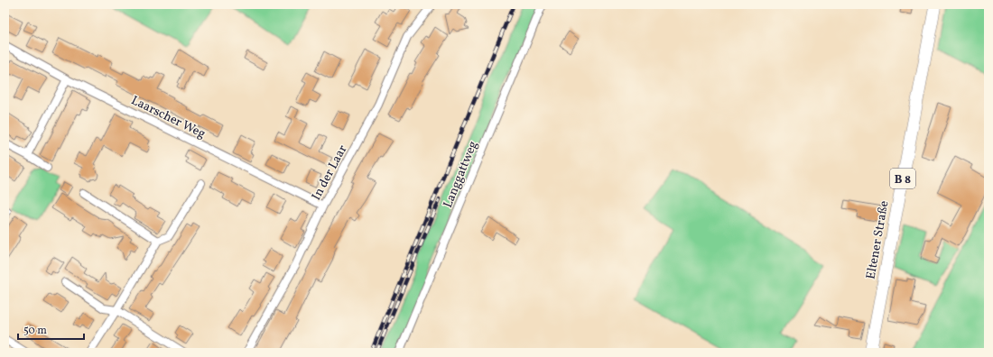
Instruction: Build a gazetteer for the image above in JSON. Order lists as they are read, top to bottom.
{
  "streets": {
    "main road": ["B 8", "Eltener Straße"],
    "street": ["Laarscher Weg", "In der Laar", "Langgattweg"]
  },
  "crossings": [
    ["Laarscher Weg", "In der Laar"]
  ],
  "scale_bar": "50 m"
}
